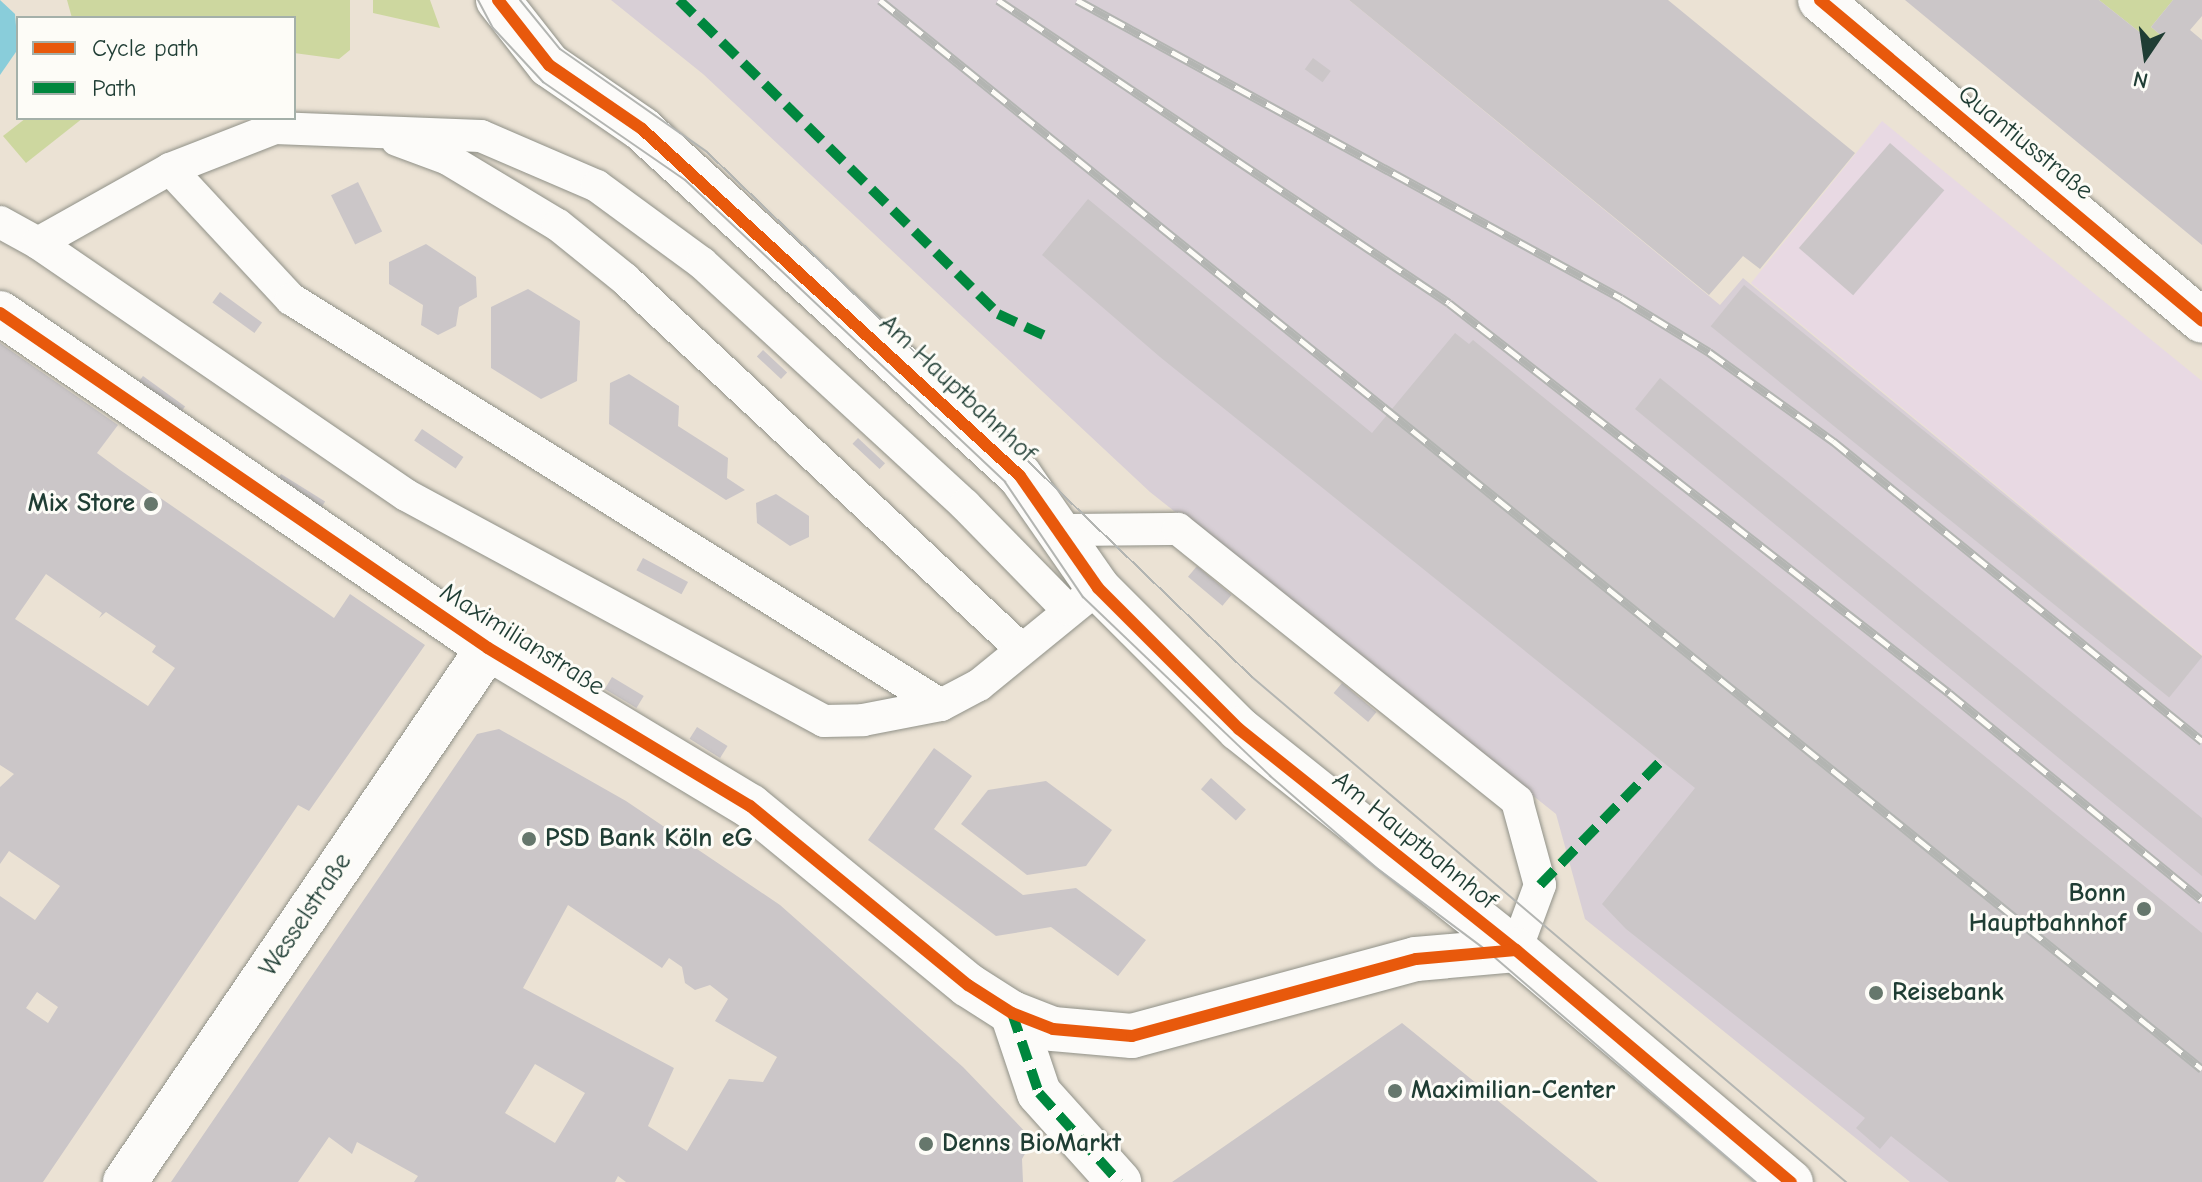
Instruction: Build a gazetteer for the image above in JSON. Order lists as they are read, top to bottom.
{
  "streets": {
    "street": [
      "Quantiusstraße",
      "Am Hauptbahnhof",
      "Maximilianstraße",
      "Wesselstraße"
    ]
  },
  "crossings": [
    ["Am Hauptbahnhof", "Maximilianstraße"],
    ["Maximilianstraße", "Wesselstraße"]
  ],
  "places": [
    "Mix Store",
    "PSD Bank Köln eG",
    "Bonn Hauptbahnhof",
    "Reisebank",
    "Maximilian-Center",
    "Denns BioMarkt"
  ],
  "legend": ["Cycle path", "Path"],
  "north": "bottom"
}
